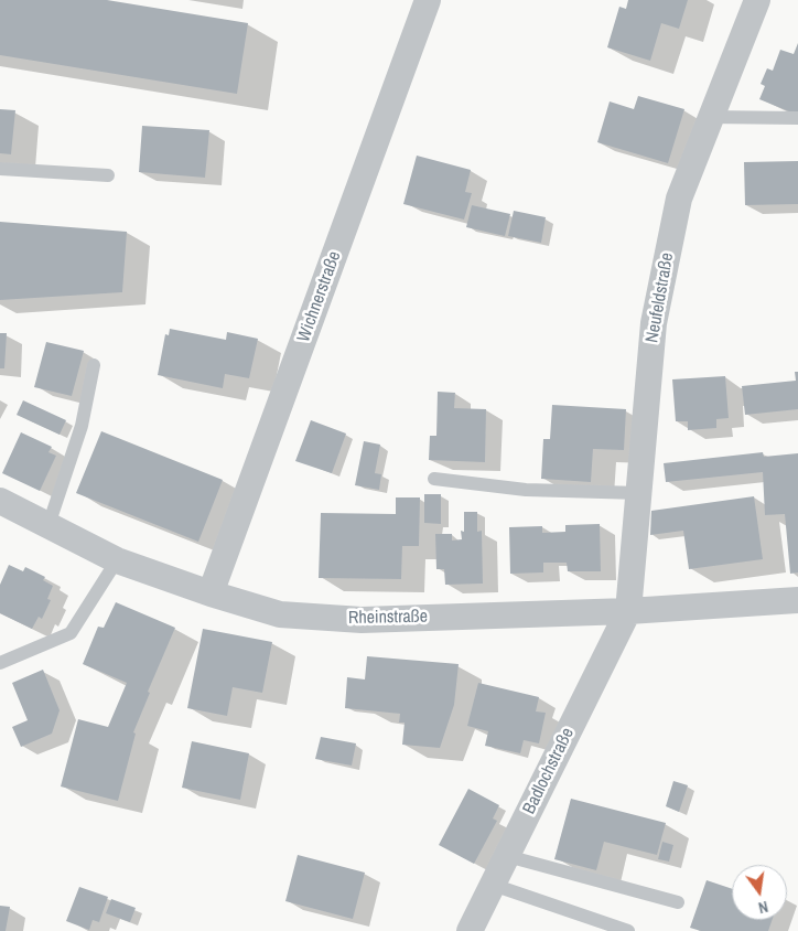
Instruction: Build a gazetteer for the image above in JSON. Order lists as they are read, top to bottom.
{
  "streets": {
    "street": [
      "Wichnerstraße",
      "Neufeldstraße",
      "Rheinstraße",
      "Badlochstraße"
    ]
  },
  "crossings": [
    ["Wichnerstraße", "Rheinstraße"],
    ["Neufeldstraße", "Rheinstraße"],
    ["Neufeldstraße", "Badlochstraße"],
    ["Rheinstraße", "Badlochstraße"]
  ],
  "north": "bottom"
}
